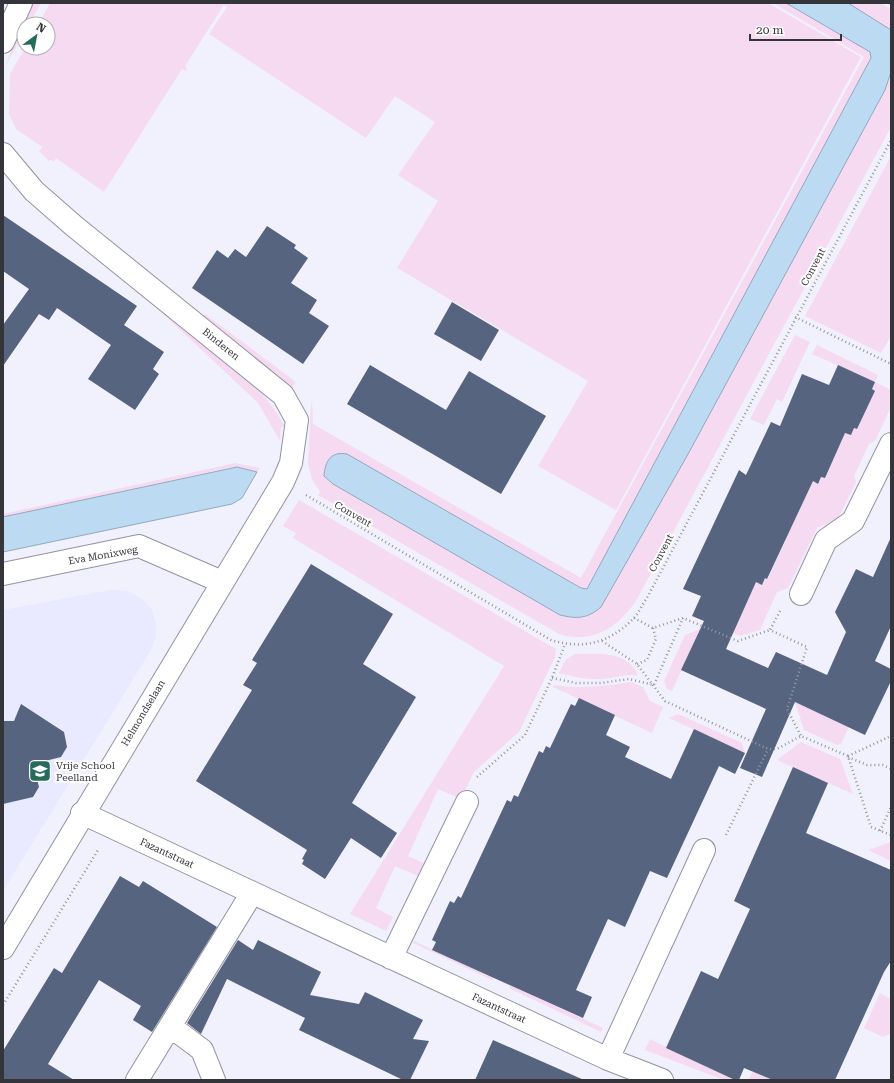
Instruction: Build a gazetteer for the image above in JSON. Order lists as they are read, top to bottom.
{
  "streets": {
    "street": [
      "Binderen",
      "Eva Monixweg",
      "Helmondselaan",
      "Fazantstraat"
    ],
    "path": ["Convent"]
  },
  "crossings": [
    ["Convent", "Binderen"],
    ["Binderen", "Eva Monixweg"],
    ["Binderen", "Helmondselaan"],
    ["Eva Monixweg", "Helmondselaan"],
    ["Helmondselaan", "Fazantstraat"]
  ],
  "places": {
    "school or university": ["Vrije School Peelland"]
  },
  "scale_bar": "20 m",
  "north": "top right"
}
